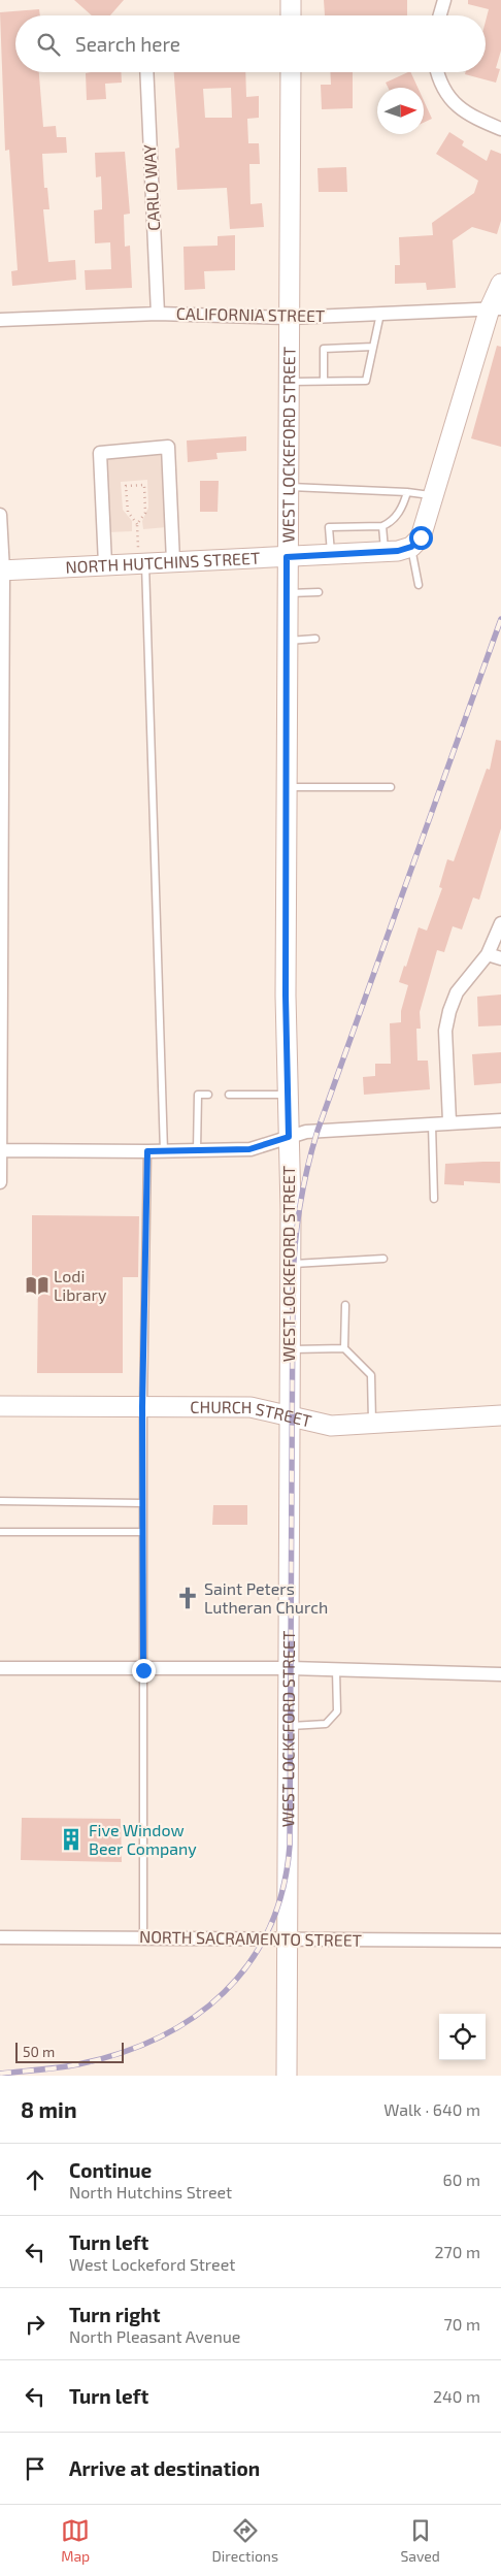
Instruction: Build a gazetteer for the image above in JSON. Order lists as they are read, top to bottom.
{
  "streets": {
    "street": [
      "CARLO WAY",
      "CALIFORNIA STREET",
      "WEST LOCKEFORD STREET",
      "NORTH HUTCHINS STREET",
      "CHURCH STREET",
      "NORTH SACRAMENTO STREET"
    ]
  },
  "crossings": [
    ["CARLO WAY", "CALIFORNIA STREET"],
    ["CALIFORNIA STREET", "WEST LOCKEFORD STREET"],
    ["WEST LOCKEFORD STREET", "NORTH HUTCHINS STREET"],
    ["WEST LOCKEFORD STREET", "CHURCH STREET"],
    ["WEST LOCKEFORD STREET", "NORTH SACRAMENTO STREET"]
  ],
  "places": {
    "library": ["Lodi Library"],
    "church": ["Saint Peters Lutheran Church"],
    "building": ["Five Window Beer Company"]
  },
  "scale_bar": "50 m",
  "north": "right",
  "page": {
    "search": "Search here",
    "scale": "50 m",
    "heading": ["8 min", "Walk · 640 m"],
    "list": [
      ["Continue", "North Hutchins Street", "60 m"],
      ["Turn left", "West Lockeford Street", "270 m"],
      ["Turn right", "North Pleasant Avenue", "70 m"],
      ["Turn left", "240 m"],
      "Arrive at destination"
    ],
    "nav": ["Map", "Directions", "Saved"]
  }
}
